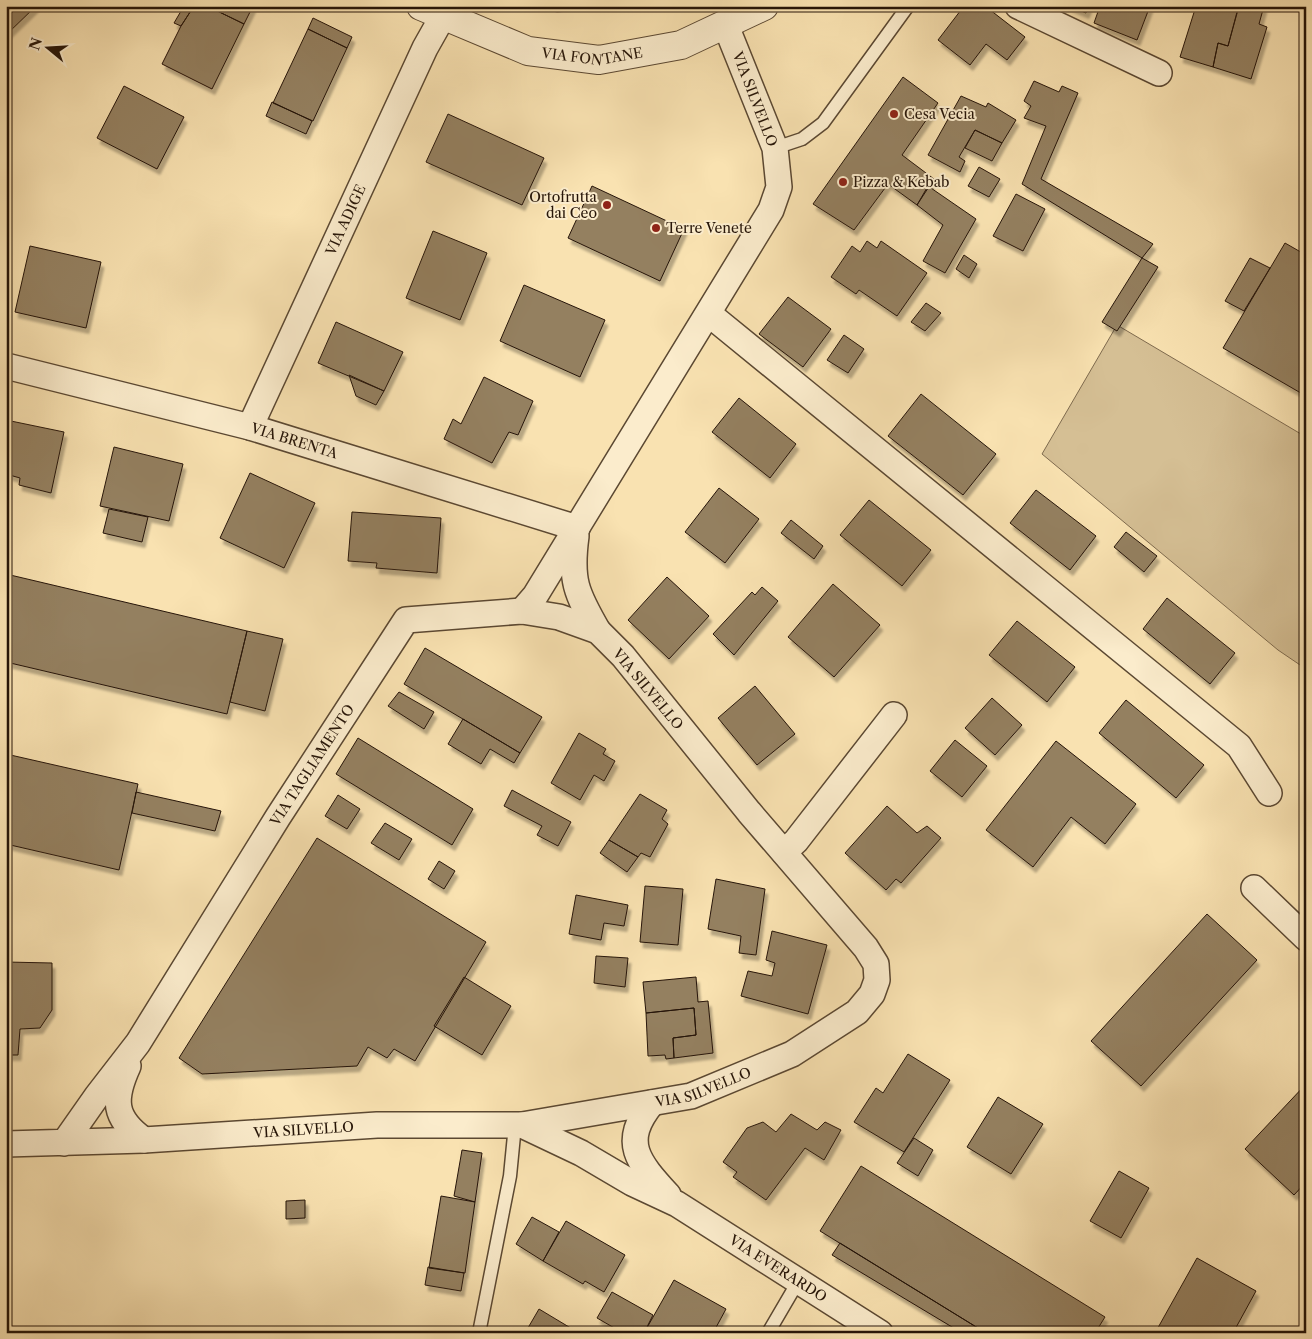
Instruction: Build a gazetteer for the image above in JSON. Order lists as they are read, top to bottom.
{
  "streets": {
    "street": [
      "VIA FONTANE",
      "VIA SILVELLO",
      "VIA ADIGE",
      "VIA BRENTA",
      "VIA TAGLIAMENTO",
      "VIA EVERARDO"
    ]
  },
  "crossings": [
    ["VIA FONTANE", "VIA SILVELLO"],
    ["VIA FONTANE", "VIA ADIGE"],
    ["VIA SILVELLO", "VIA BRENTA"],
    ["VIA SILVELLO", "VIA TAGLIAMENTO"],
    ["VIA SILVELLO", "VIA EVERARDO"],
    ["VIA ADIGE", "VIA BRENTA"]
  ],
  "places": [
    "Cesa Vecia",
    "Pizza & Kebab",
    "Ortofrutta dai Ceo",
    "Terre Venete"
  ],
  "north": "left"
}
